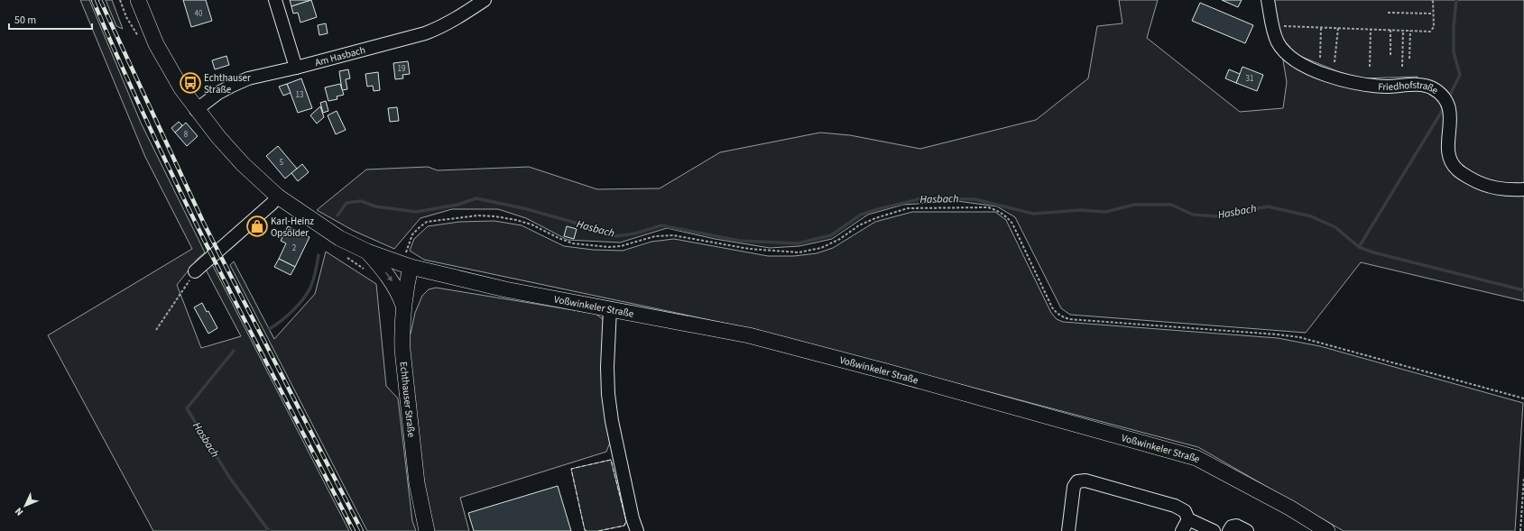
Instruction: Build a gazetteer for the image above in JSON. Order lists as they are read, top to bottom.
{
  "streets": {
    "main road": ["Voßwinkeler Straße", "Echthauser Straße"],
    "street": ["Am Hasbach", "Friedhofstraße"]
  },
  "crossings": [
    ["Voßwinkeler Straße", "Echthauser Straße"]
  ],
  "water": ["Hasbach"],
  "places": {
    "bus stop": ["Echthauser Straße"],
    "shop": ["Karl-Heinz Opsölder"]
  },
  "house_numbers": [
    "40",
    "19",
    "31",
    "13",
    "8",
    "5",
    "2"
  ],
  "scale_bar": "50 m",
  "north": "bottom left"
}
